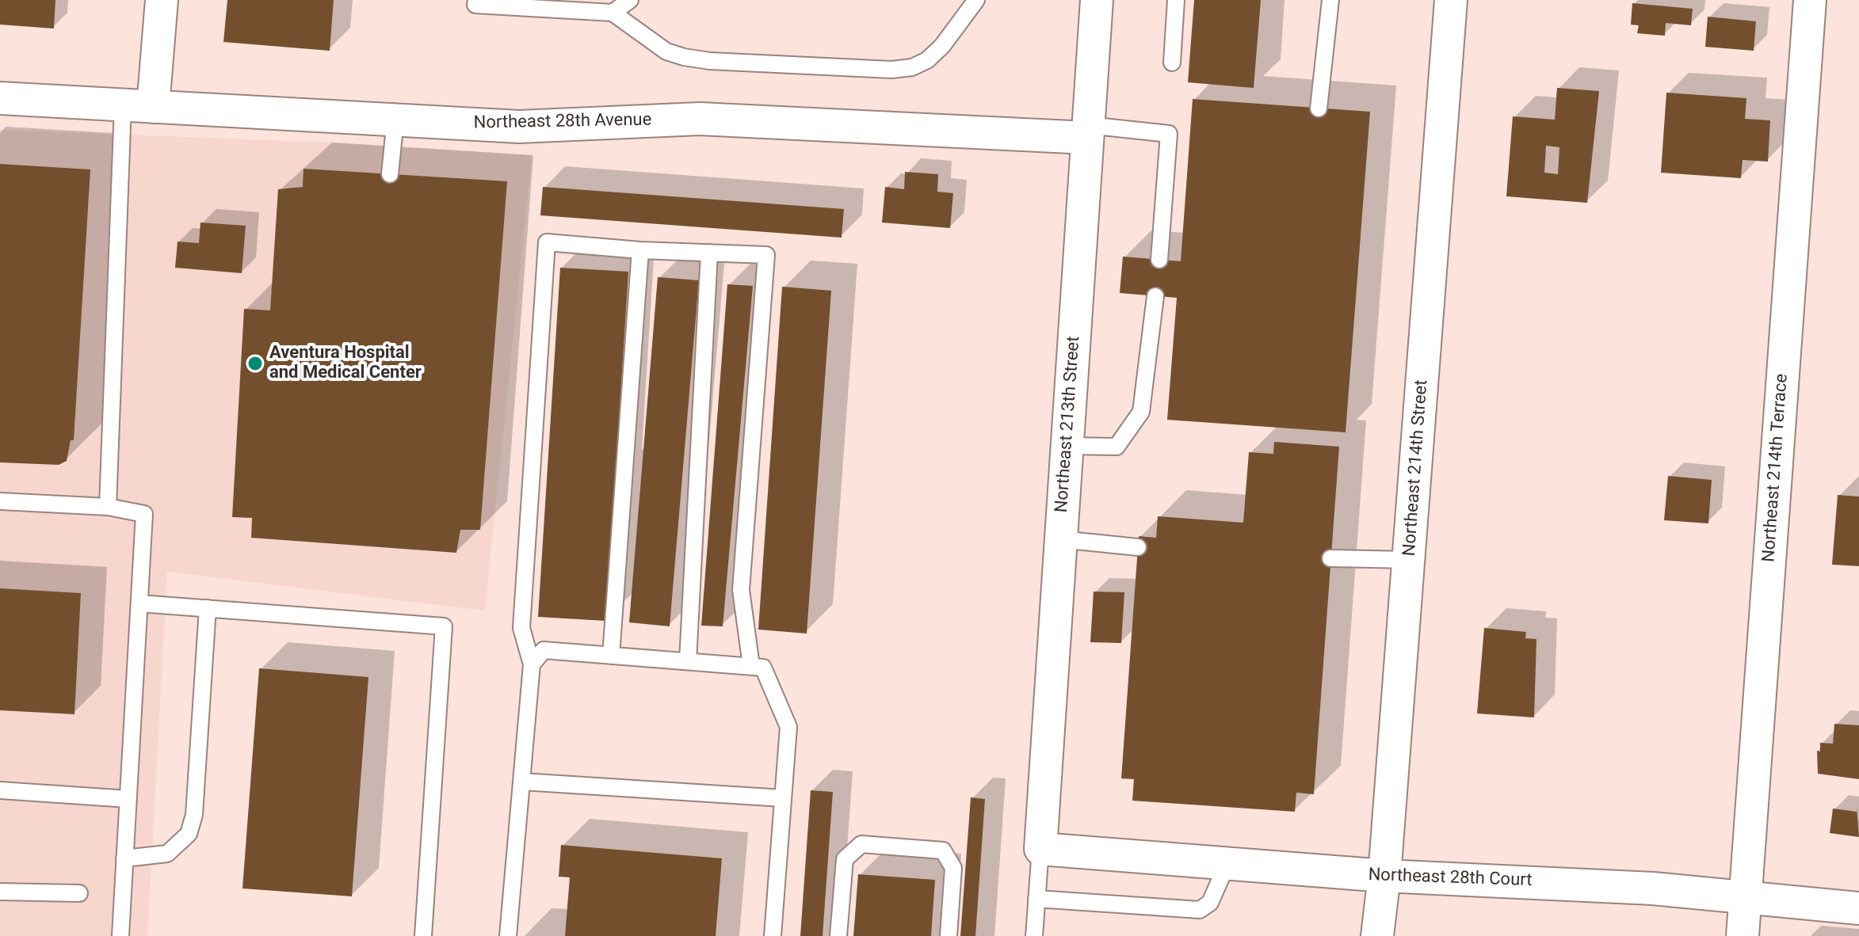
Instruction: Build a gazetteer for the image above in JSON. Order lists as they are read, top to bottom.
{
  "streets": {
    "street": [
      "Northeast 28th Avenue",
      "Northeast 213th Street",
      "Northeast 214th Street",
      "Northeast 214th Terrace",
      "Northeast 28th Court"
    ]
  },
  "crossings": [
    ["Northeast 28th Avenue", "Northeast 213th Street"],
    ["Northeast 213th Street", "Northeast 28th Court"],
    ["Northeast 214th Street", "Northeast 28th Court"],
    ["Northeast 214th Terrace", "Northeast 28th Court"]
  ],
  "places": ["Aventura Hospital and Medical Center"]
}
